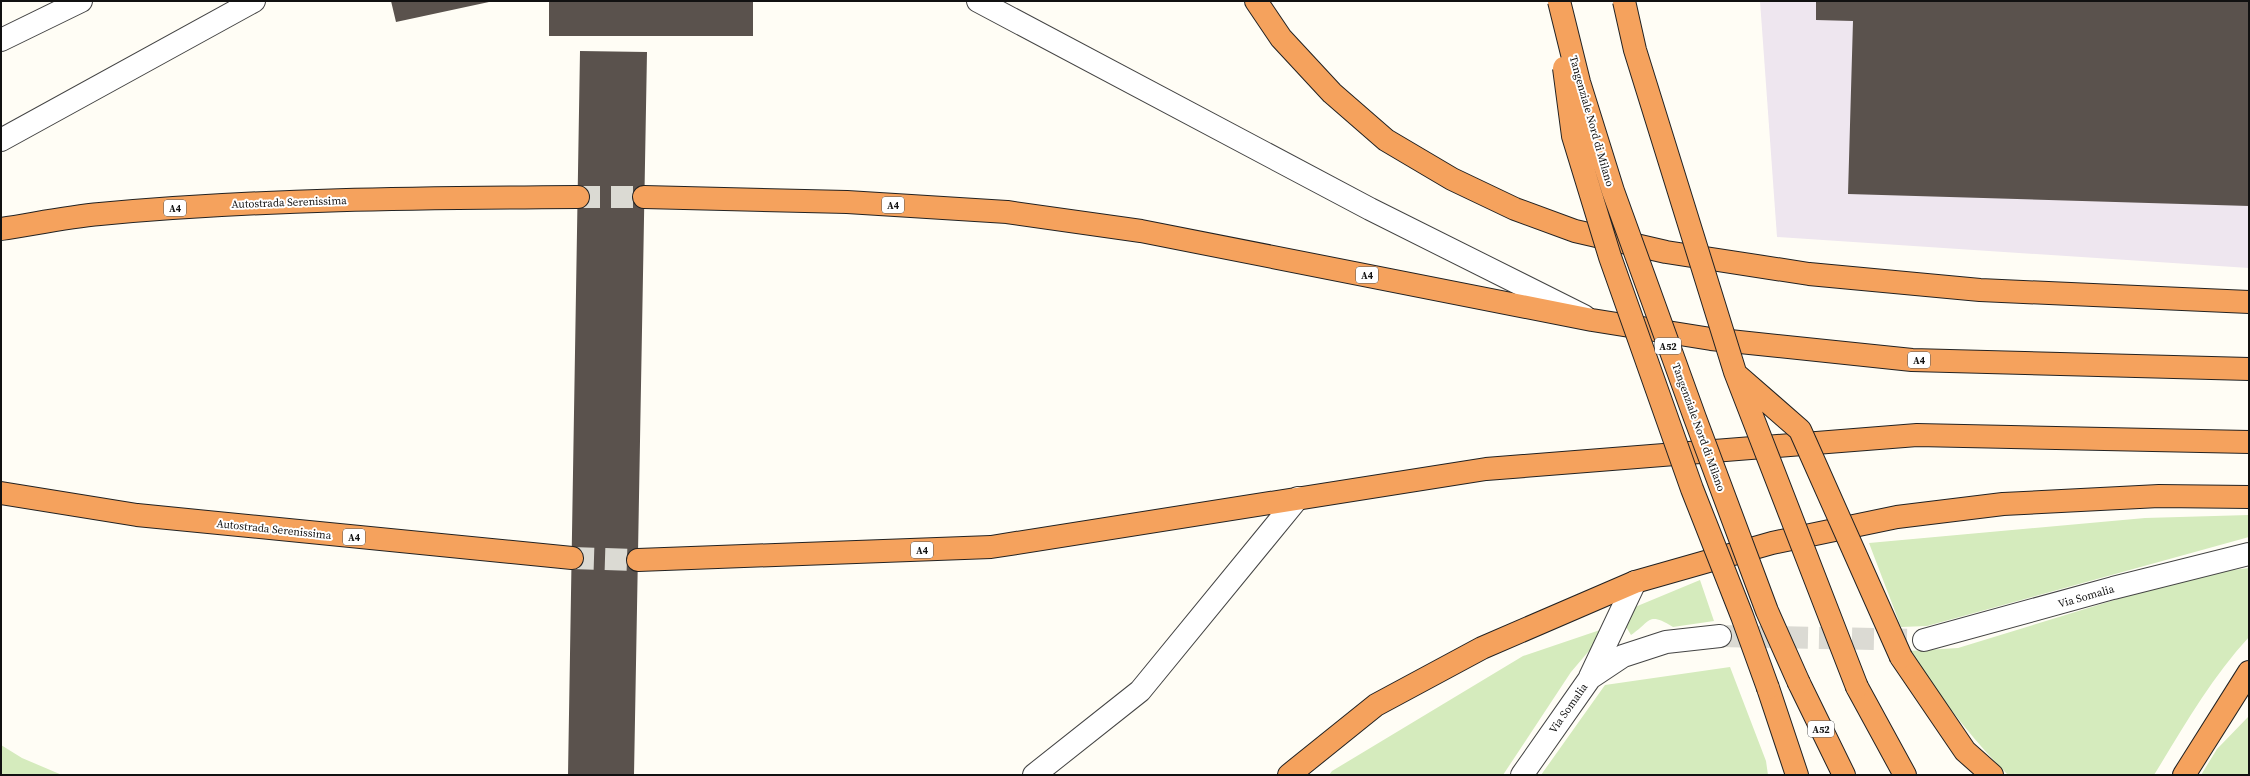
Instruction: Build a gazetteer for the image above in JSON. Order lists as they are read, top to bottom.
{
  "streets": {
    "highway": [
      "Tangenziale Nord di Milano",
      "Autostrada Serenissima",
      "A4",
      "A52"
    ],
    "lane": ["Via Somalia"]
  }
}
